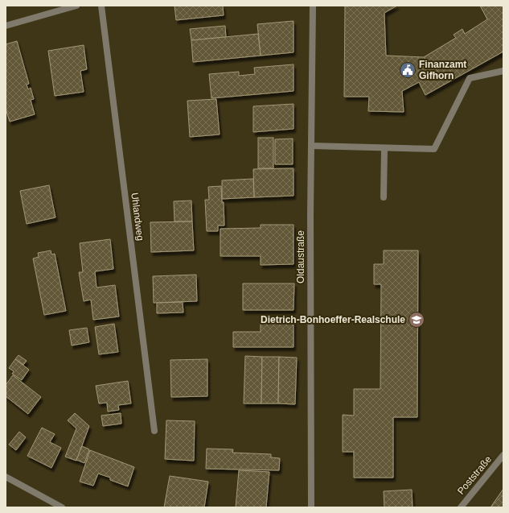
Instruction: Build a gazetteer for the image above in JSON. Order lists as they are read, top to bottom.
{
  "streets": {
    "street": ["Uhlandweg", "Oldaustraße", "Poststraße"]
  },
  "places": {
    "public building": ["Finanzamt Gifhorn"],
    "school or university": ["Dietrich-Bonhoeffer-Realschule"]
  }
}
